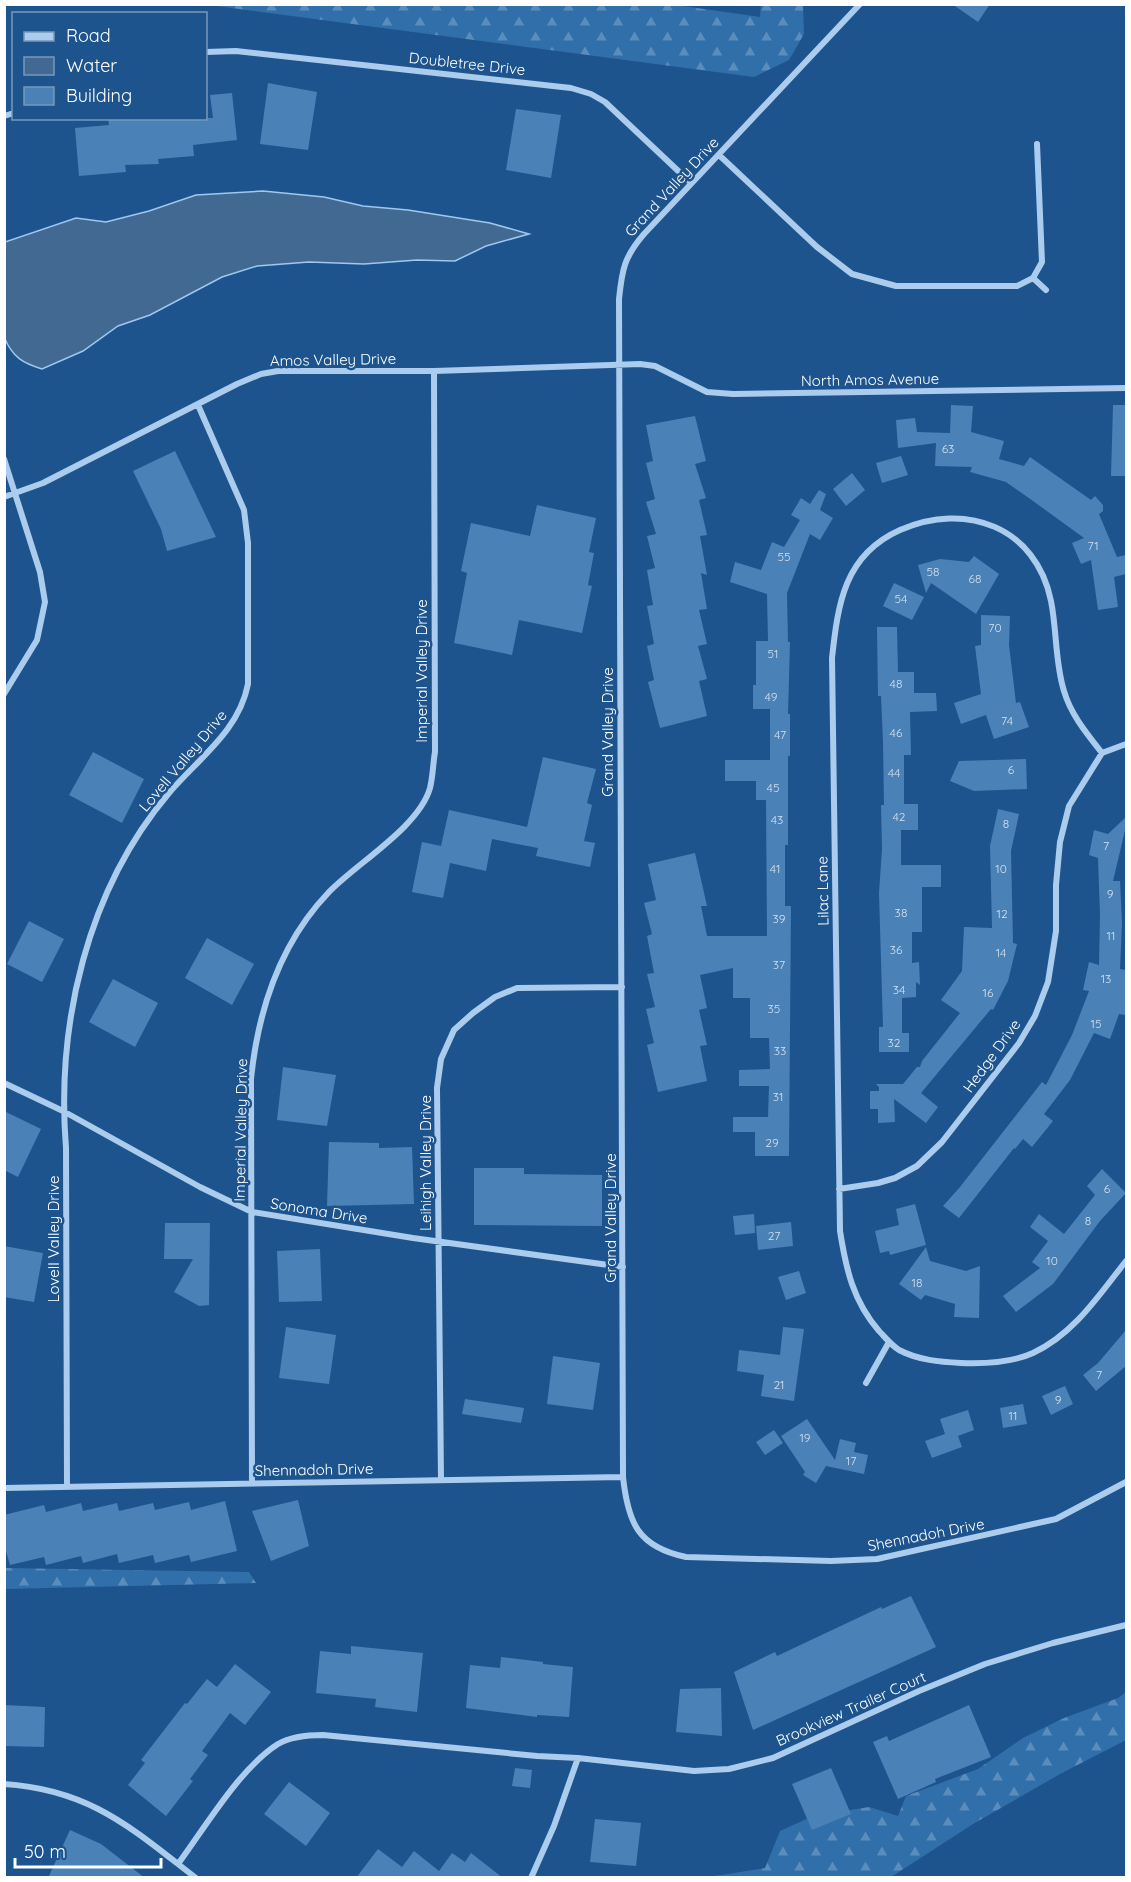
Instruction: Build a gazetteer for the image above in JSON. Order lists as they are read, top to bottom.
{
  "streets": {
    "street": [
      "Doubletree Drive",
      "Grand Valley Drive",
      "Amos Valley Drive",
      "North Amos Avenue",
      "Imperial Valley Drive",
      "Lovell Valley Drive",
      "Lilac Lane",
      "Hedge Drive",
      "Leihigh Valley Drive",
      "Sonoma Drive",
      "Shennadoh Drive",
      "Brookview Trailer Court"
    ]
  },
  "crossings": [
    ["Doubletree Drive", "Grand Valley Drive"],
    ["Grand Valley Drive", "Amos Valley Drive"],
    ["Grand Valley Drive", "North Amos Avenue"],
    ["Grand Valley Drive", "Leihigh Valley Drive"],
    ["Grand Valley Drive", "Sonoma Drive"],
    ["Grand Valley Drive", "Shennadoh Drive"],
    ["Amos Valley Drive", "North Amos Avenue"],
    ["Amos Valley Drive", "Imperial Valley Drive"],
    ["Amos Valley Drive", "Lovell Valley Drive"],
    ["Imperial Valley Drive", "Sonoma Drive"],
    ["Imperial Valley Drive", "Shennadoh Drive"],
    ["Lovell Valley Drive", "Sonoma Drive"],
    ["Lovell Valley Drive", "Shennadoh Drive"],
    ["Lilac Lane", "Hedge Drive"],
    ["Leihigh Valley Drive", "Sonoma Drive"],
    ["Leihigh Valley Drive", "Shennadoh Drive"]
  ],
  "house_numbers": [
    "63",
    "71",
    "55",
    "58",
    "68",
    "54",
    "70",
    "51",
    "48",
    "49",
    "74",
    "46",
    "47",
    "6",
    "44",
    "45",
    "42",
    "43",
    "8",
    "7",
    "41",
    "10",
    "9",
    "38",
    "12",
    "39",
    "11",
    "36",
    "14",
    "37",
    "13",
    "34",
    "16",
    "35",
    "15",
    "32",
    "33",
    "31",
    "29",
    "6",
    "8",
    "27",
    "10",
    "18",
    "7",
    "21",
    "9",
    "11",
    "19",
    "17"
  ],
  "legend": ["Road", "Water", "Building"],
  "scale_bar": "50 m"
}
